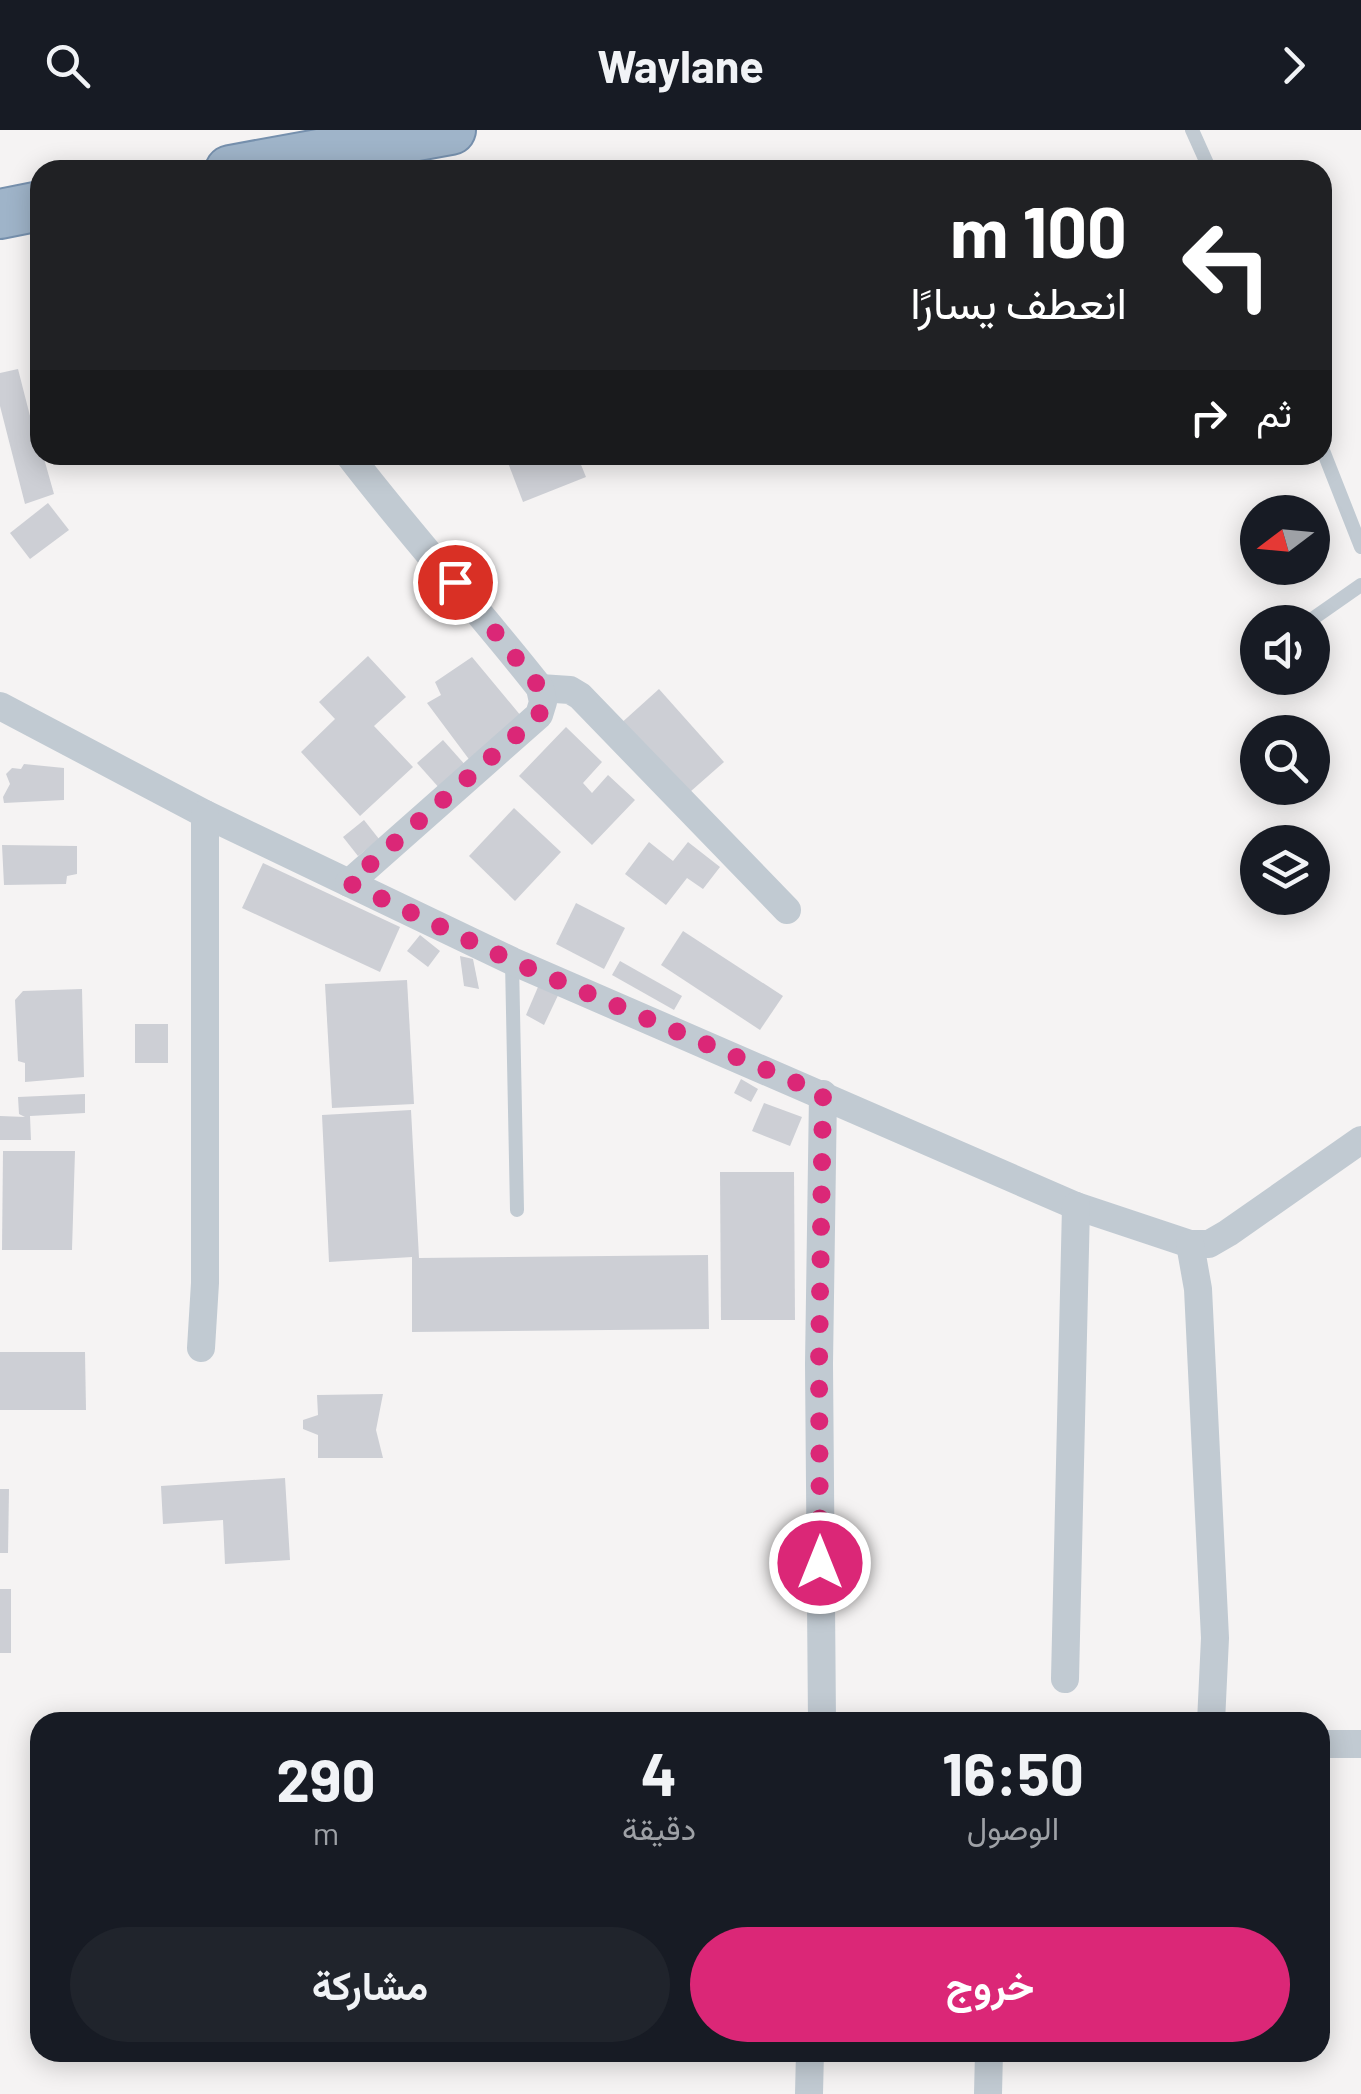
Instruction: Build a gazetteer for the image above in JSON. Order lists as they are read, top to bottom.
{
  "north": "left",
  "page": {
    "header": "Waylane",
    "turn": ["100 m", "انعطف يسارًا"],
    "then": "ثم",
    "eta": [
      "16:50",
      "الوصول",
      "4",
      "دقيقة",
      "290",
      "m"
    ],
    "buttons": ["خروج", "مشاركة"]
  }
}
